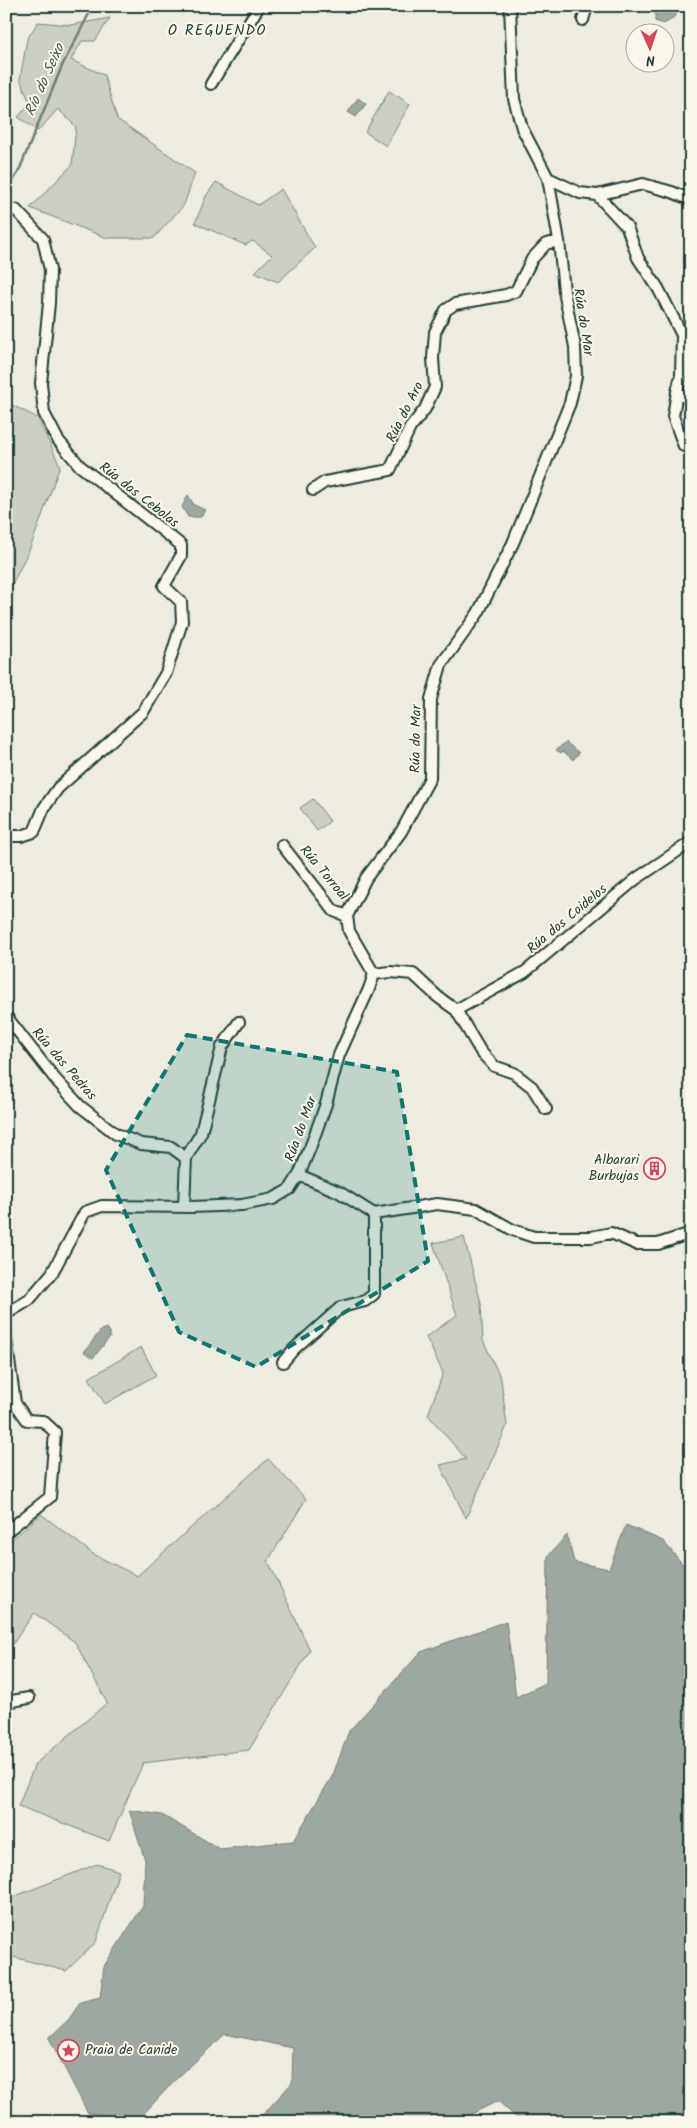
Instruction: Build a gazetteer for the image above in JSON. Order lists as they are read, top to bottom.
{
  "streets": {
    "street": [
      "Rúa do Mar",
      "Rúa do Aro",
      "Rúa das Cebolas",
      "Rúa Torroal",
      "Rúa dos Coidelos",
      "Rúa das Pedras"
    ]
  },
  "crossings": [
    ["Rúa do Mar", "Rúa do Aro"],
    ["Rúa do Mar", "Rúa Torroal"]
  ],
  "districts": ["O REGUENDO"],
  "water": ["Río do Seixo"],
  "places": {
    "building": ["Albarari Burbujas"],
    "place": ["Praia de Canide"]
  },
  "north": "bottom"
}
